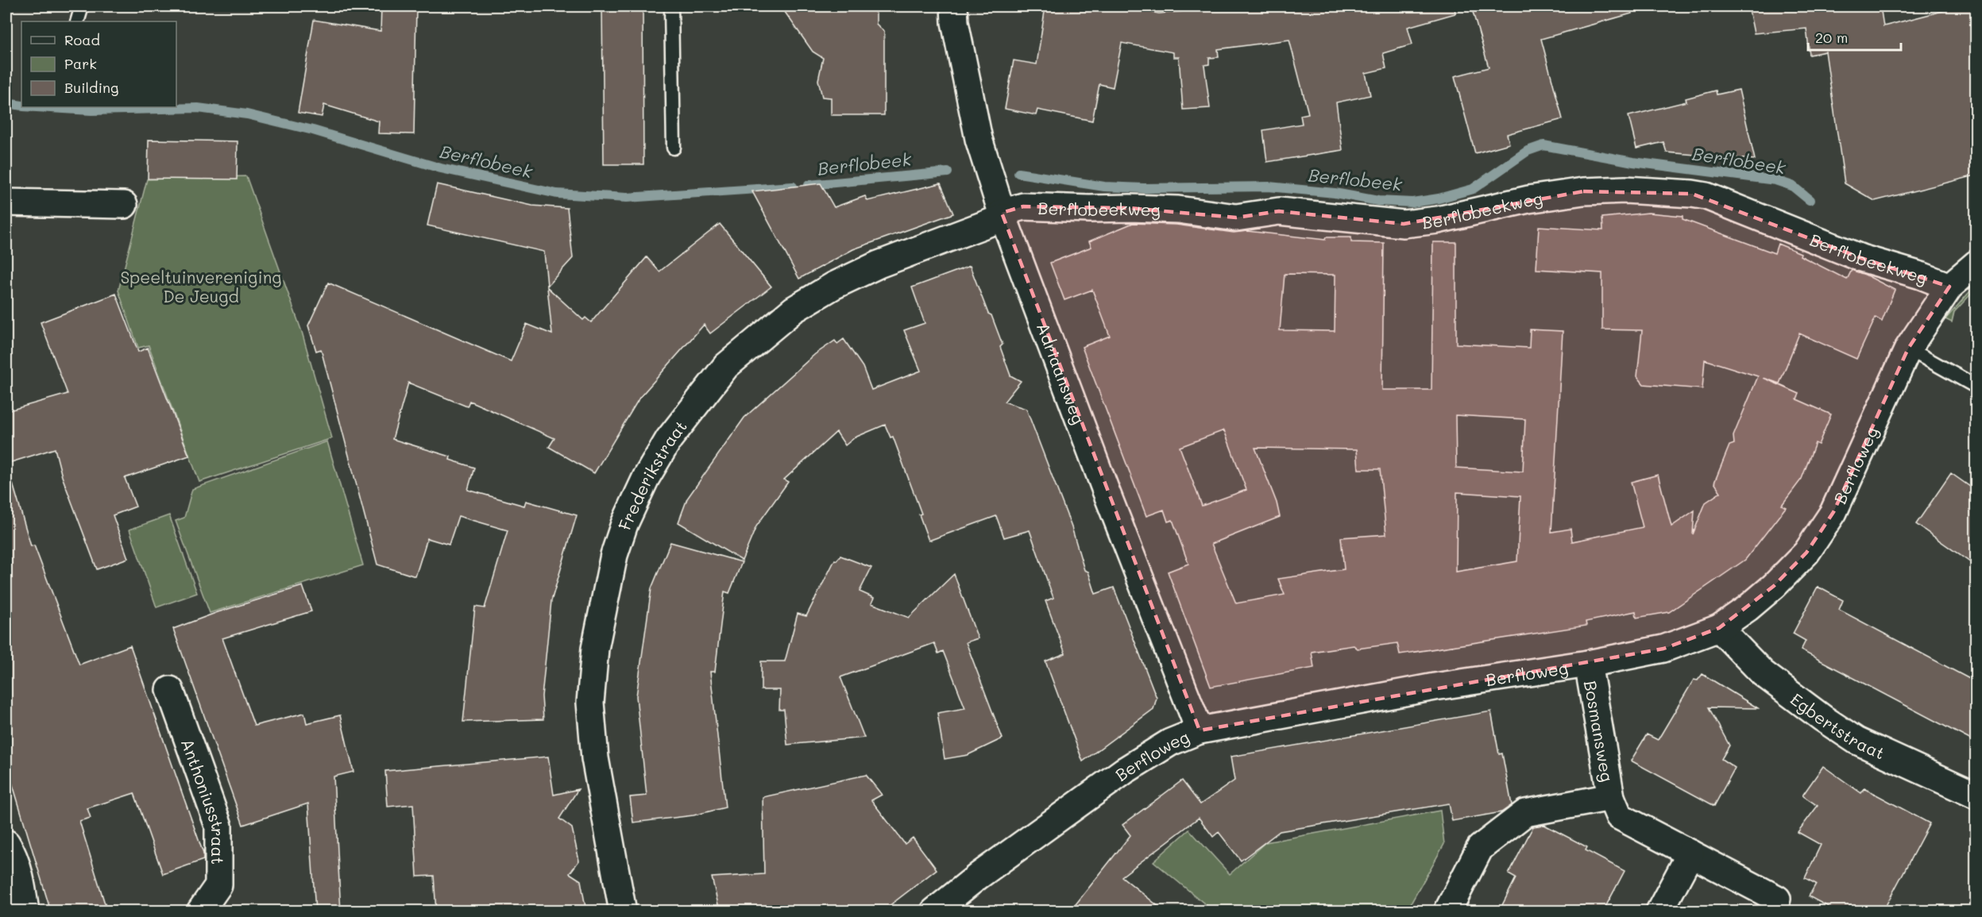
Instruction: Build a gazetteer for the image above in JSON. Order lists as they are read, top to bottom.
{
  "streets": {
    "street": [
      "Berflobeekweg",
      "Adriaansweg",
      "Berfloweg",
      "Frederikstraat",
      "Egbertstraat",
      "Bosmansweg",
      "Anthoniusstraat"
    ]
  },
  "crossings": [
    ["Berflobeekweg", "Adriaansweg"],
    ["Berflobeekweg", "Berfloweg"],
    ["Berflobeekweg", "Frederikstraat"],
    ["Adriaansweg", "Berfloweg"],
    ["Adriaansweg", "Frederikstraat"],
    ["Berfloweg", "Egbertstraat"],
    ["Berfloweg", "Bosmansweg"]
  ],
  "water": ["Berflobeek"],
  "parks": ["Speeltuinvereniging De Jeugd"],
  "legend": ["Road", "Park", "Building"],
  "scale_bar": "20 m"
}
